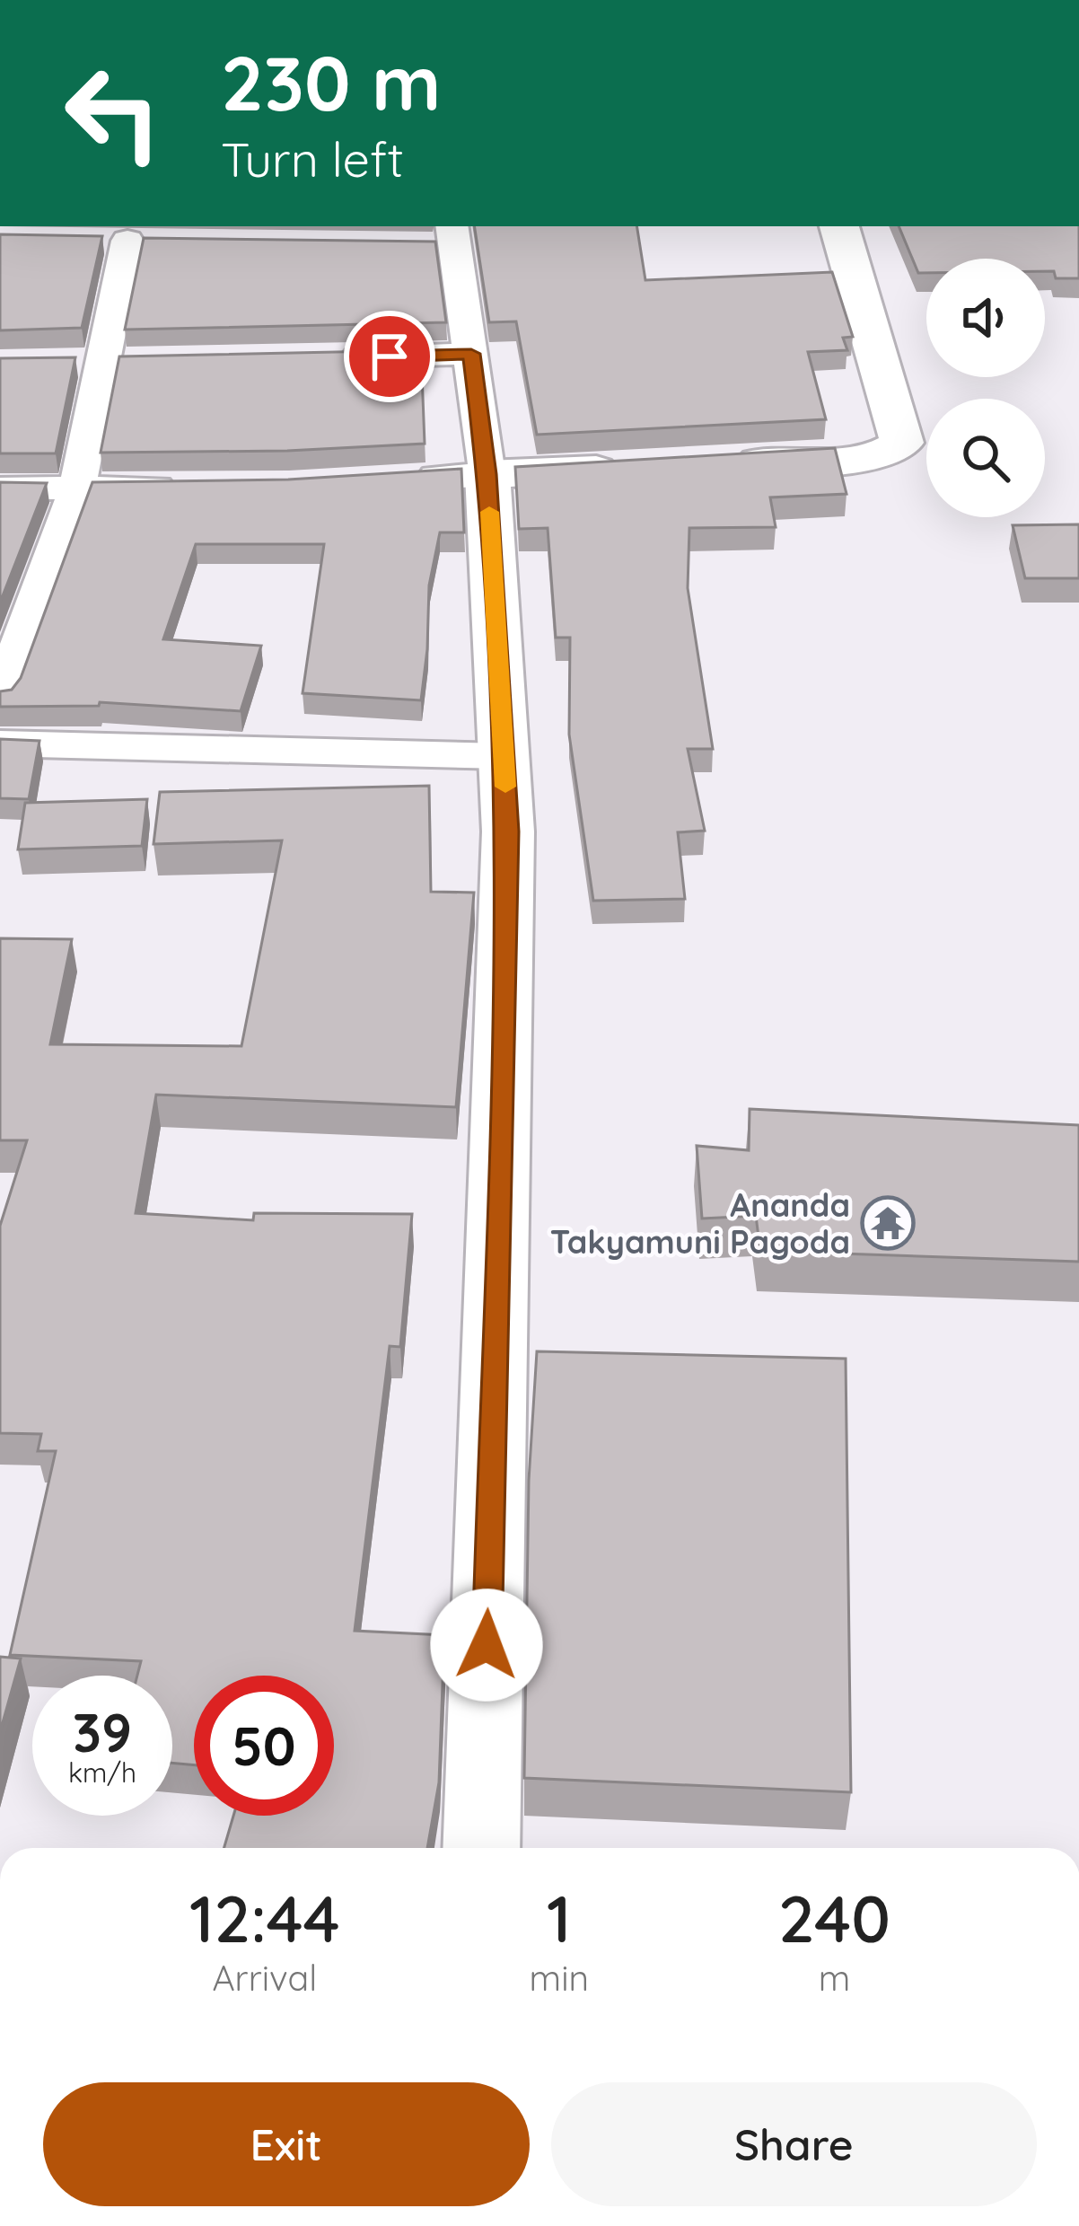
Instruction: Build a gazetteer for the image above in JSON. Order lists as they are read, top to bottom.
{
  "places": {
    "temple": ["Ananda Takyamuni Pagoda"]
  },
  "page": {
    "turn": ["230 m", "Turn left"],
    "speed": "39 km/h",
    "limit": "50",
    "eta": [
      "12:44",
      "Arrival",
      "1",
      "min",
      "240",
      "m"
    ],
    "buttons": ["Exit", "Share"]
  }
}
